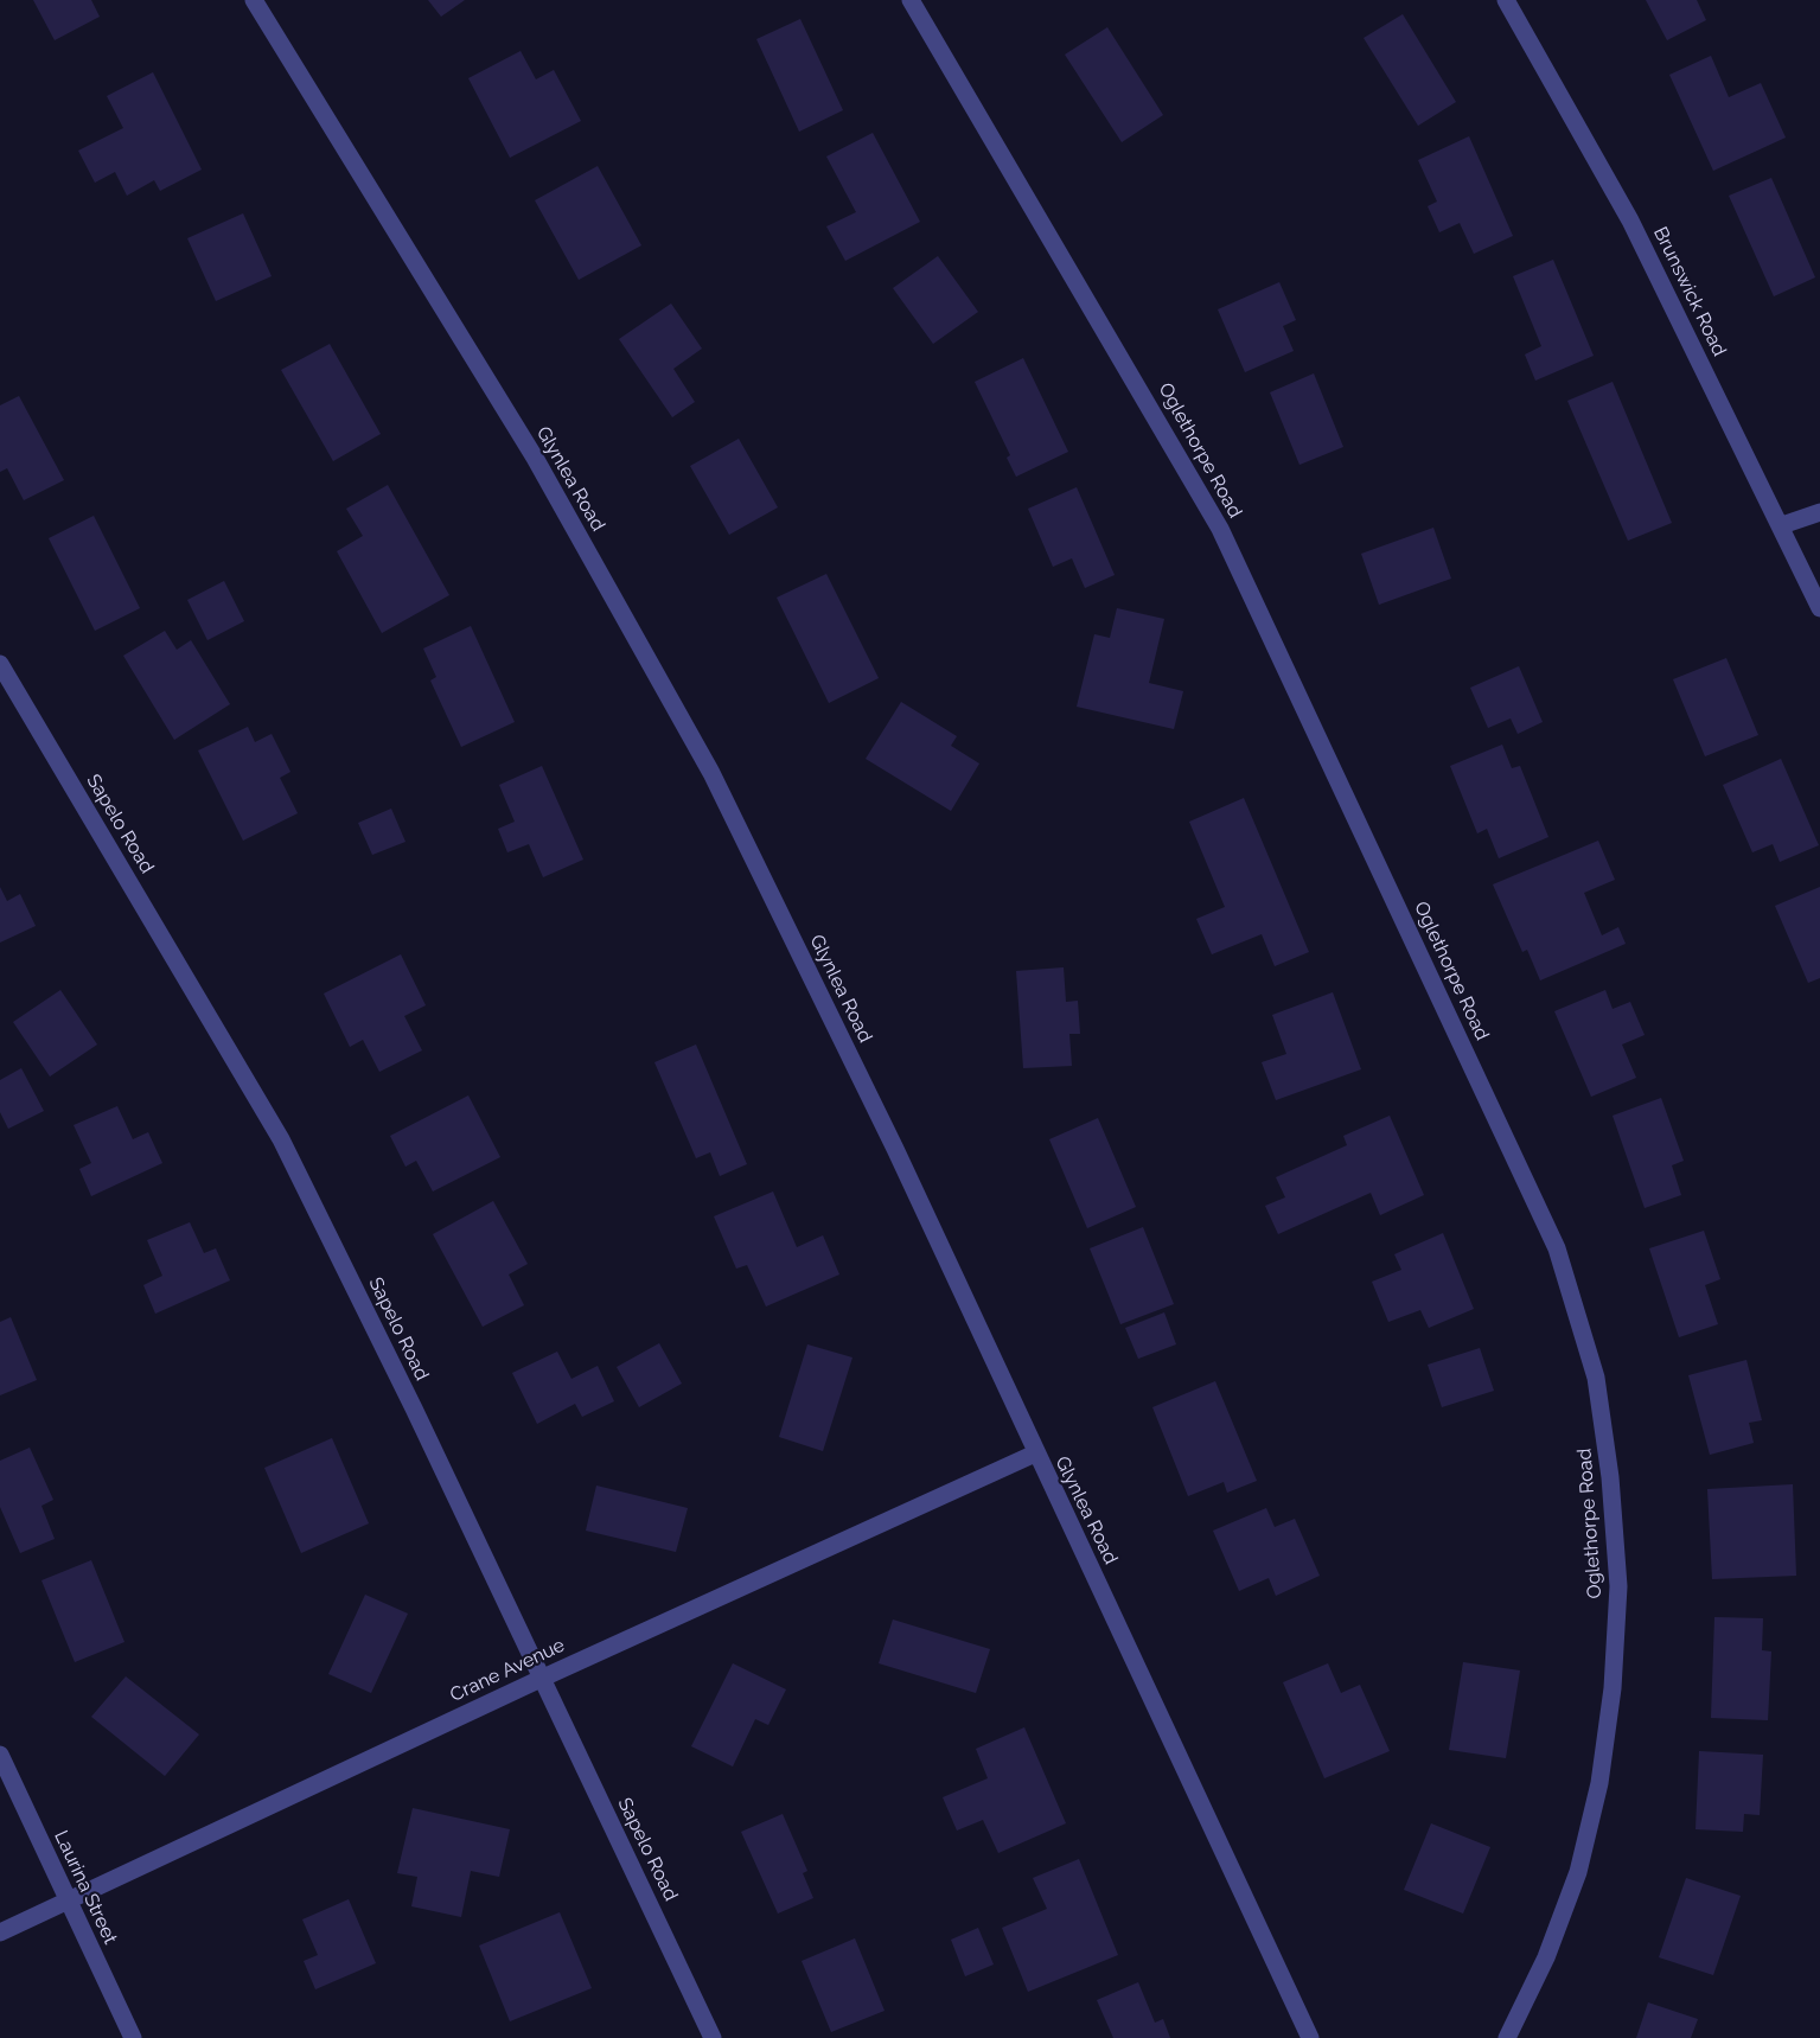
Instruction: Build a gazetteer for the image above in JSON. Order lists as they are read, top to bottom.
{
  "streets": {
    "street": [
      "Brunswick Road",
      "Oglethorpe Road",
      "Glynlea Road",
      "Sapelo Road",
      "Crane Avenue",
      "Laurina Street"
    ]
  },
  "crossings": [
    ["Glynlea Road", "Crane Avenue"],
    ["Sapelo Road", "Crane Avenue"],
    ["Crane Avenue", "Laurina Street"]
  ]
}
